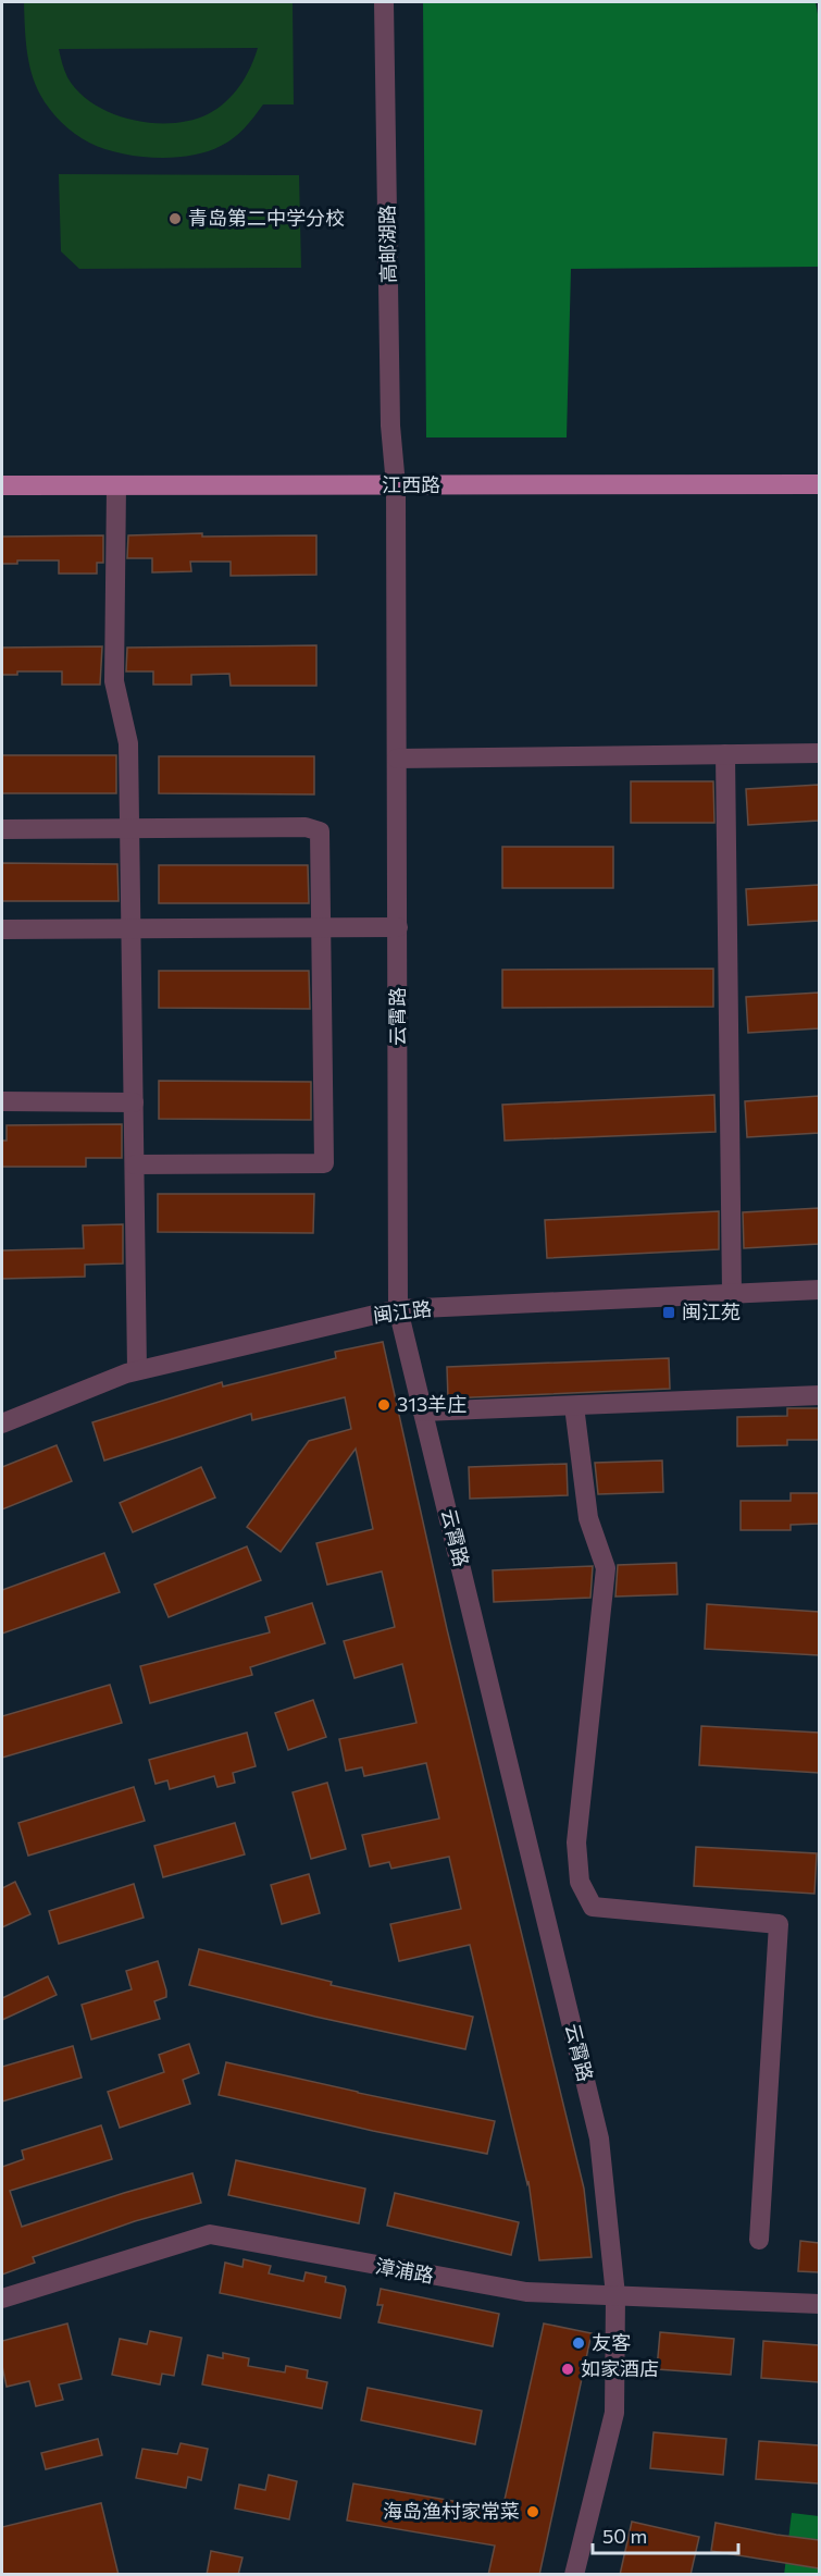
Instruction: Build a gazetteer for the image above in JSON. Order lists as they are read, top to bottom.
{
  "streets": {
    "main road": ["江西路"],
    "street": [
      "高邮湖路",
      "云霄路",
      "闽江路",
      "漳浦路"
    ]
  },
  "crossings": [
    ["高邮湖路", "江西路"],
    ["高邮湖路", "云霄路"],
    ["江西路", "云霄路"],
    ["云霄路", "闽江路"],
    ["云霄路", "漳浦路"]
  ],
  "places": {
    "other": [
      "青岛第二中学分校",
      "313羊庄",
      "友客",
      "如家酒店",
      "海岛渔村家常菜"
    ],
    "transit": ["闽江苑"]
  },
  "scale_bar": "50 m"
}
